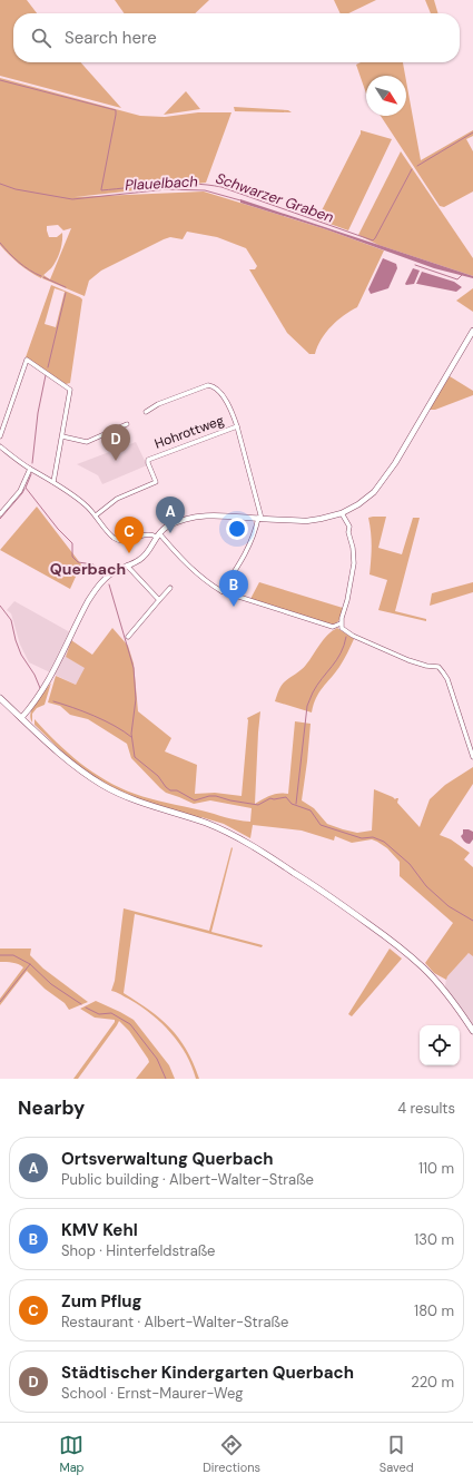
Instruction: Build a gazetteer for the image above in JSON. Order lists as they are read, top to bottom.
{
  "streets": {
    "street": ["Hohrottweg"]
  },
  "districts": ["Querbach"],
  "water": ["Plauelbach", "Schwarzer Graben"],
  "north": "bottom right",
  "page": {
    "search": "Search here",
    "pins": [
      "D",
      "A",
      "C",
      "B"
    ],
    "heading": ["Nearby", "4 results"],
    "list": [
      {
        "mark": "A",
        "name": "Ortsverwaltung Querbach",
        "note": "Public building · Albert-Walter-Straße",
        "value": "110 m"
      },
      {
        "mark": "B",
        "name": "KMV Kehl",
        "note": "Shop · Hinterfeldstraße",
        "value": "130 m"
      },
      {
        "mark": "C",
        "name": "Zum Pflug",
        "note": "Restaurant · Albert-Walter-Straße",
        "value": "180 m"
      },
      {
        "mark": "D",
        "name": "Städtischer Kindergarten Querbach",
        "note": "School · Ernst-Maurer-Weg",
        "value": "220 m"
      }
    ],
    "nav": ["Map", "Directions", "Saved"]
  }
}
